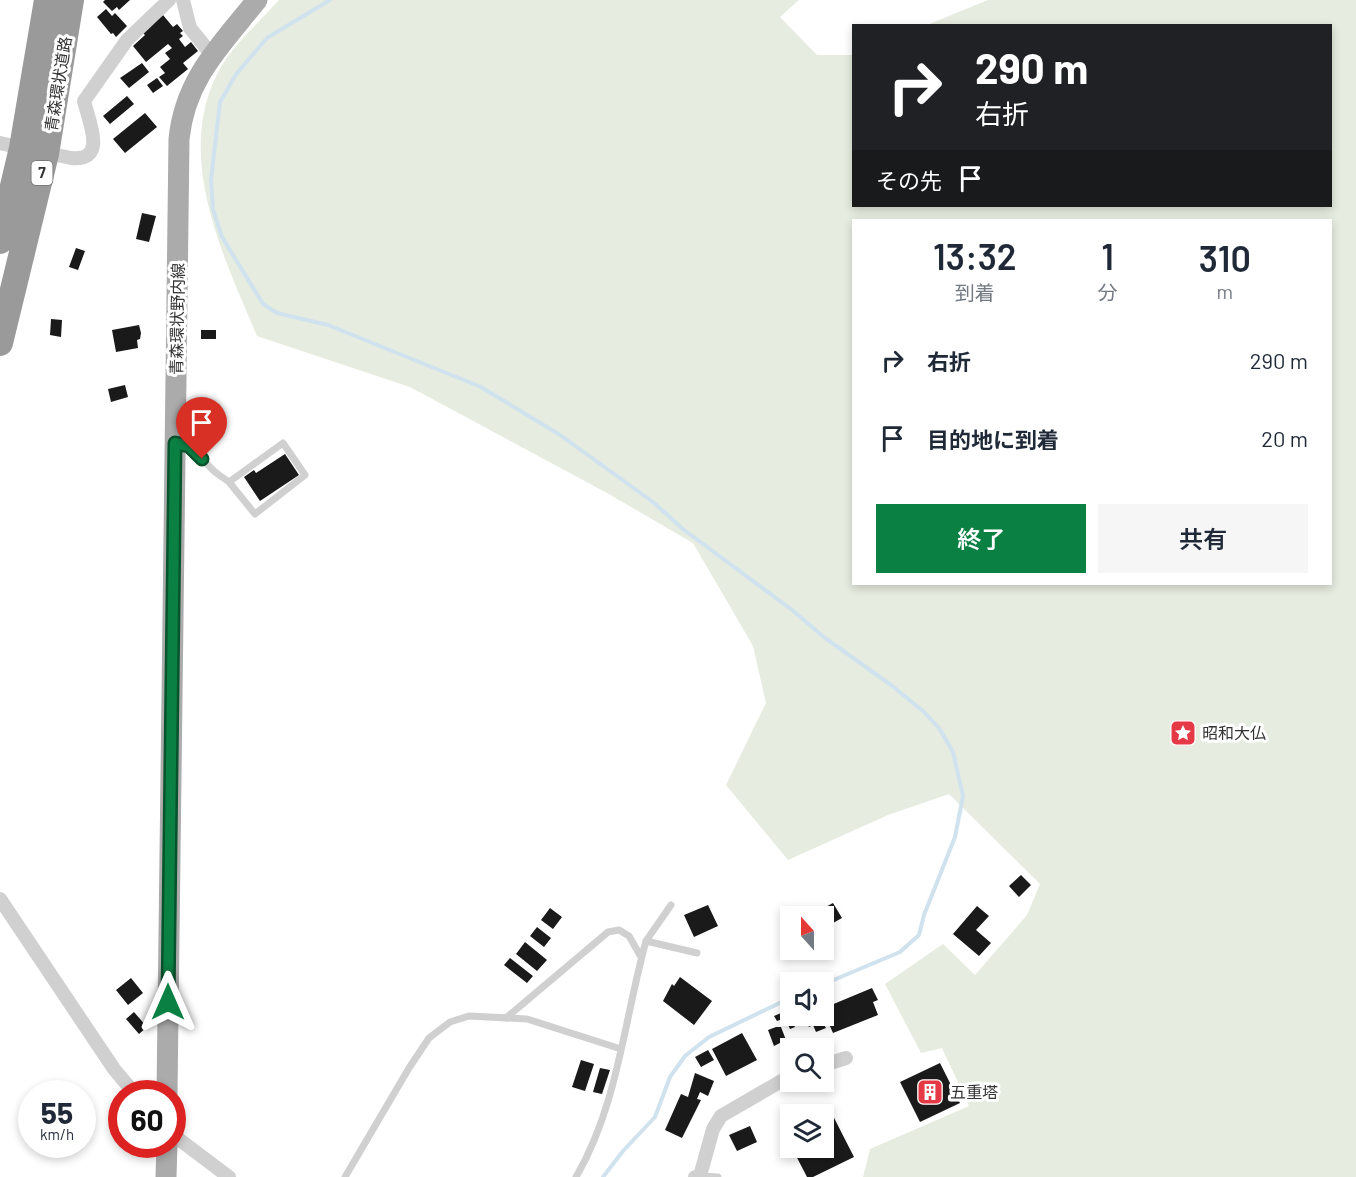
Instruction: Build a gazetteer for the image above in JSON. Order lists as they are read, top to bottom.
{
  "streets": {
    "highway": ["青森環状道路", "7"],
    "main road": ["青森環状野内線"]
  },
  "places": {
    "place": ["昭和大仏"],
    "building": ["五重塔"]
  },
  "north": "top",
  "page": {
    "turn": ["290 m", "右折"],
    "then": "その先",
    "eta": [
      "13:32",
      "到着",
      "1",
      "分",
      "310",
      "m"
    ],
    "list": [
      {
        "name": "右折",
        "value": "290 m"
      },
      {
        "name": "目的地に到着",
        "value": "20 m"
      }
    ],
    "buttons": ["終了", "共有"],
    "speed": "55 km/h",
    "limit": "60"
  }
}
